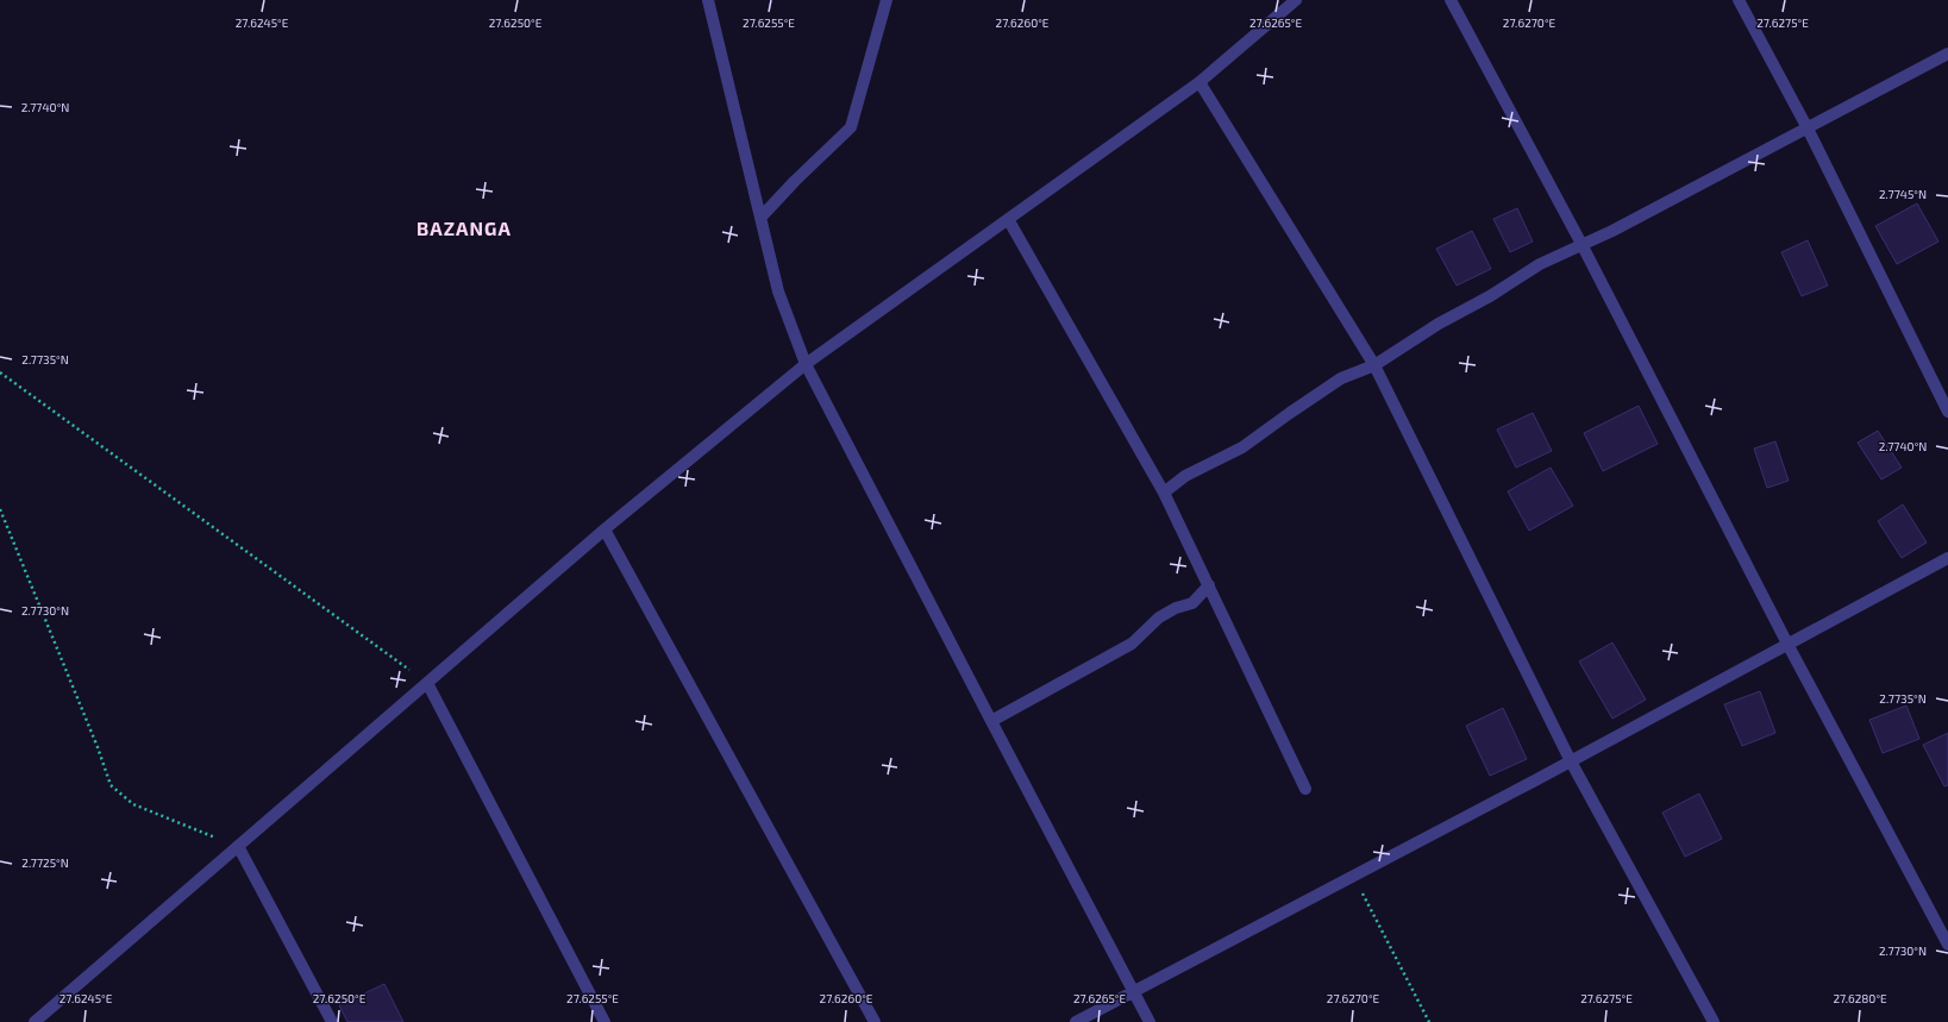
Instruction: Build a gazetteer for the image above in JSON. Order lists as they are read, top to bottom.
{
  "districts": ["BAZANGA"],
  "coordinates": [
    "27.6245°E",
    "27.6250°E",
    "27.6255°E",
    "27.6260°E",
    "27.6265°E",
    "27.6270°E",
    "27.6275°E",
    "2.7740°N",
    "2.7745°N",
    "2.7735°N",
    "2.7730°N",
    "2.7725°N",
    "27.6280°E"
  ]
}
